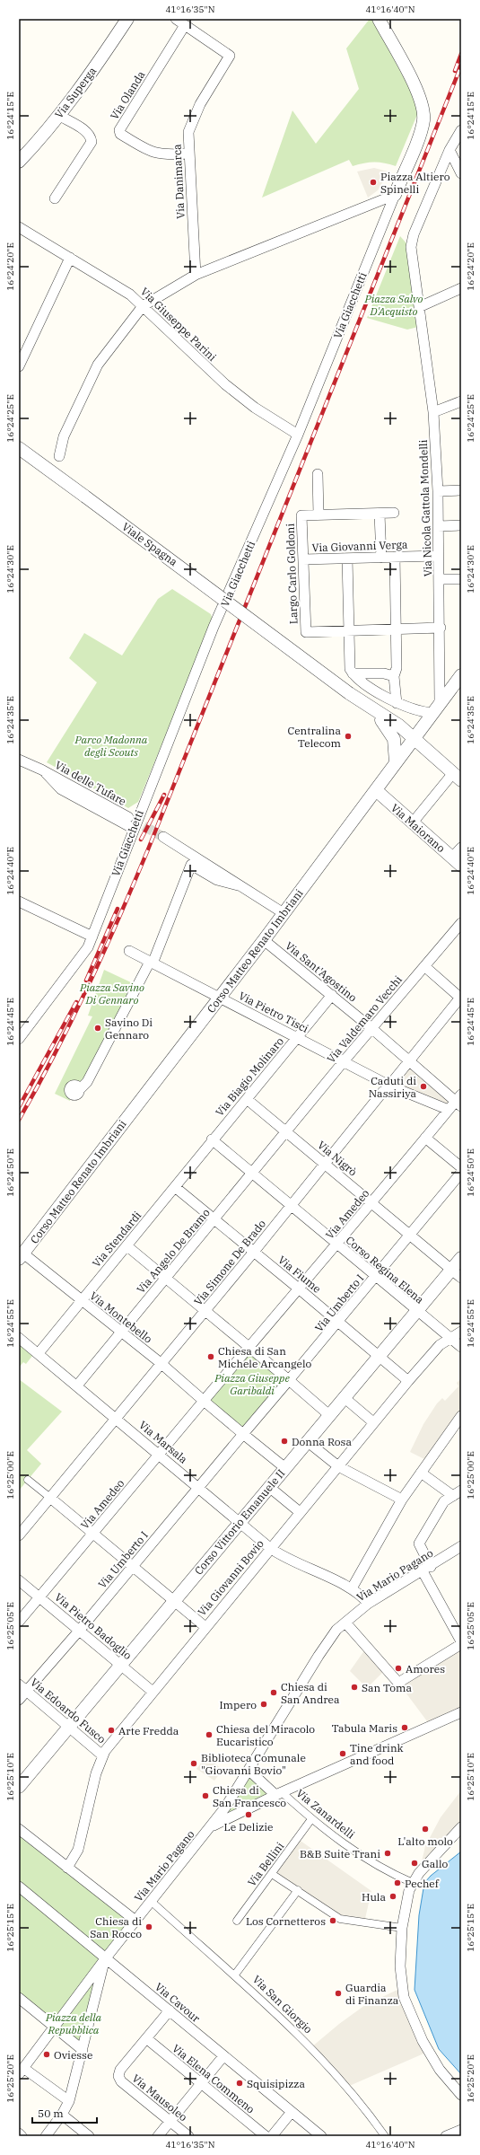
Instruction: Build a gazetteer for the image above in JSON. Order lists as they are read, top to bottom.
{
  "streets": {
    "street": [
      "Via Superga",
      "Via Olanda",
      "Via Danimarca",
      "Via Giacchetti",
      "Via Giuseppe Parini",
      "Via Nicola Gattola Mondelli",
      "Viale Spagna",
      "Via Giovanni Verga",
      "Largo Carlo Goldoni",
      "Via delle Tufare",
      "Via Maiorano",
      "Corso Matteo Renato Imbriani",
      "Via Sant'Agostino",
      "Via Pietro Tisci",
      "Via Valdemaro Vecchi",
      "Via Biagio Molinaro",
      "Via Nigrò",
      "Via Amedeo",
      "Via Stendardi",
      "Via Angelo De Bramo",
      "Via Simone De Brado",
      "Corso Regina Elena",
      "Via Fiume",
      "Via Umberto I",
      "Via Montebello",
      "Via Marsala",
      "Corso Vittorio Emanuele II",
      "Via Mario Pagano",
      "Via Giovanni Bovio",
      "Via Pietro Badoglio",
      "Via Edoardo Fusco",
      "Via Zanardelli",
      "Via Bellini",
      "Via Cavour",
      "Via San Giorgio",
      "Via Elena Commeno",
      "Via Mausoleo"
    ]
  },
  "crossings": [
    ["Via Olanda", "Via Danimarca"],
    ["Via Giacchetti", "Via Giuseppe Parini"],
    ["Via Giacchetti", "Via delle Tufare"],
    ["Via Nicola Gattola Mondelli", "Via Giovanni Verga"],
    ["Via Nicola Gattola Mondelli", "Corso Matteo Renato Imbriani"],
    ["Viale Spagna", "Corso Matteo Renato Imbriani"],
    ["Via Giovanni Verga", "Largo Carlo Goldoni"],
    ["Via Maiorano", "Corso Matteo Renato Imbriani"],
    ["Corso Matteo Renato Imbriani", "Via Sant'Agostino"],
    ["Corso Matteo Renato Imbriani", "Via Pietro Tisci"],
    ["Corso Matteo Renato Imbriani", "Via Montebello"],
    ["Via Sant'Agostino", "Via Valdemaro Vecchi"],
    ["Via Sant'Agostino", "Via Biagio Molinaro"],
    ["Via Sant'Agostino", "Via Amedeo"],
    ["Via Sant'Agostino", "Via Simone De Brado"],
    ["Via Pietro Tisci", "Via Valdemaro Vecchi"],
    ["Via Pietro Tisci", "Via Biagio Molinaro"],
    ["Via Pietro Tisci", "Via Amedeo"],
    ["Via Pietro Tisci", "Via Simone De Brado"],
    ["Via Valdemaro Vecchi", "Via Nigrò"],
    ["Via Valdemaro Vecchi", "Via Angelo De Bramo"],
    ["Via Biagio Molinaro", "Via Nigrò"],
    ["Via Biagio Molinaro", "Via Stendardi"],
    ["Via Biagio Molinaro", "Corso Regina Elena"],
    ["Via Nigrò", "Via Amedeo"],
    ["Via Nigrò", "Via Angelo De Bramo"],
    ["Via Nigrò", "Via Simone De Brado"],
    ["Via Nigrò", "Via Umberto I"],
    ["Via Nigrò", "Corso Vittorio Emanuele II"],
    ["Via Amedeo", "Corso Regina Elena"],
    ["Via Amedeo", "Via Fiume"],
    ["Via Amedeo", "Via Montebello"],
    ["Via Amedeo", "Via Marsala"],
    ["Via Amedeo", "Via Pietro Badoglio"],
    ["Via Stendardi", "Corso Regina Elena"],
    ["Via Stendardi", "Via Fiume"],
    ["Via Stendardi", "Via Montebello"],
    ["Via Stendardi", "Via Marsala"],
    ["Via Angelo De Bramo", "Corso Regina Elena"],
    ["Via Angelo De Bramo", "Via Fiume"],
    ["Via Angelo De Bramo", "Via Montebello"],
    ["Via Angelo De Bramo", "Via Marsala"],
    ["Via Simone De Brado", "Corso Regina Elena"],
    ["Via Simone De Brado", "Via Fiume"],
    ["Via Simone De Brado", "Via Montebello"],
    ["Via Simone De Brado", "Via Marsala"],
    ["Corso Regina Elena", "Via Umberto I"],
    ["Corso Regina Elena", "Corso Vittorio Emanuele II"],
    ["Corso Regina Elena", "Via Giovanni Bovio"],
    ["Via Fiume", "Via Umberto I"],
    ["Via Fiume", "Corso Vittorio Emanuele II"],
    ["Via Fiume", "Via Giovanni Bovio"],
    ["Via Umberto I", "Via Marsala"],
    ["Via Umberto I", "Via Pietro Badoglio"],
    ["Via Umberto I", "Via Edoardo Fusco"],
    ["Via Marsala", "Corso Vittorio Emanuele II"],
    ["Via Marsala", "Via Mario Pagano"],
    ["Via Marsala", "Via Giovanni Bovio"],
    ["Corso Vittorio Emanuele II", "Via Pietro Badoglio"],
    ["Corso Vittorio Emanuele II", "Via Edoardo Fusco"],
    ["Via Mario Pagano", "Via San Giorgio"],
    ["Via Giovanni Bovio", "Via Pietro Badoglio"],
    ["Via Giovanni Bovio", "Via Edoardo Fusco"],
    ["Via Zanardelli", "Via Bellini"],
    ["Via Elena Commeno", "Via Mausoleo"]
  ],
  "parks": [
    "Piazza Salvo D'Acquisto",
    "Parco Madonna degli Scouts",
    "Piazza Savino Di Gennaro",
    "Piazza Giuseppe Garibaldi",
    "Piazza della Repubblica"
  ],
  "places": [
    "Piazza Altiero Spinelli",
    "Centralina Telecom",
    "Savino Di Gennaro",
    "Caduti di Nassiriya",
    "Chiesa di San Michele Arcangelo",
    "Donna Rosa",
    "Amores",
    "San Toma",
    "Chiesa di San Andrea",
    "Impero",
    "Tabula Maris",
    "Arte Fredda",
    "Chiesa del Miracolo Eucaristico",
    "Tine drink and food",
    "Biblioteca Comunale \"Giovanni Bovio\"",
    "Chiesa di San Francesco",
    "Le Delizie",
    "L'alto molo",
    "B&B Suite Trani",
    "Gallo",
    "Pechef",
    "Hula",
    "Los Cornetteros",
    "Chiesa di San Rocco",
    "Guardia di Finanza",
    "Oviesse",
    "Squisipizza"
  ],
  "scale_bar": "50 m",
  "coordinates": [
    "41°16'35\"N",
    "41°16'40\"N",
    "16°24'15\"E",
    "16°24'20\"E",
    "16°24'25\"E",
    "16°24'30\"E",
    "16°24'35\"E",
    "16°24'40\"E",
    "16°24'45\"E",
    "16°24'50\"E",
    "16°24'55\"E",
    "16°25'00\"E",
    "16°25'05\"E",
    "16°25'10\"E",
    "16°25'15\"E",
    "16°25'20\"E"
  ]
}
